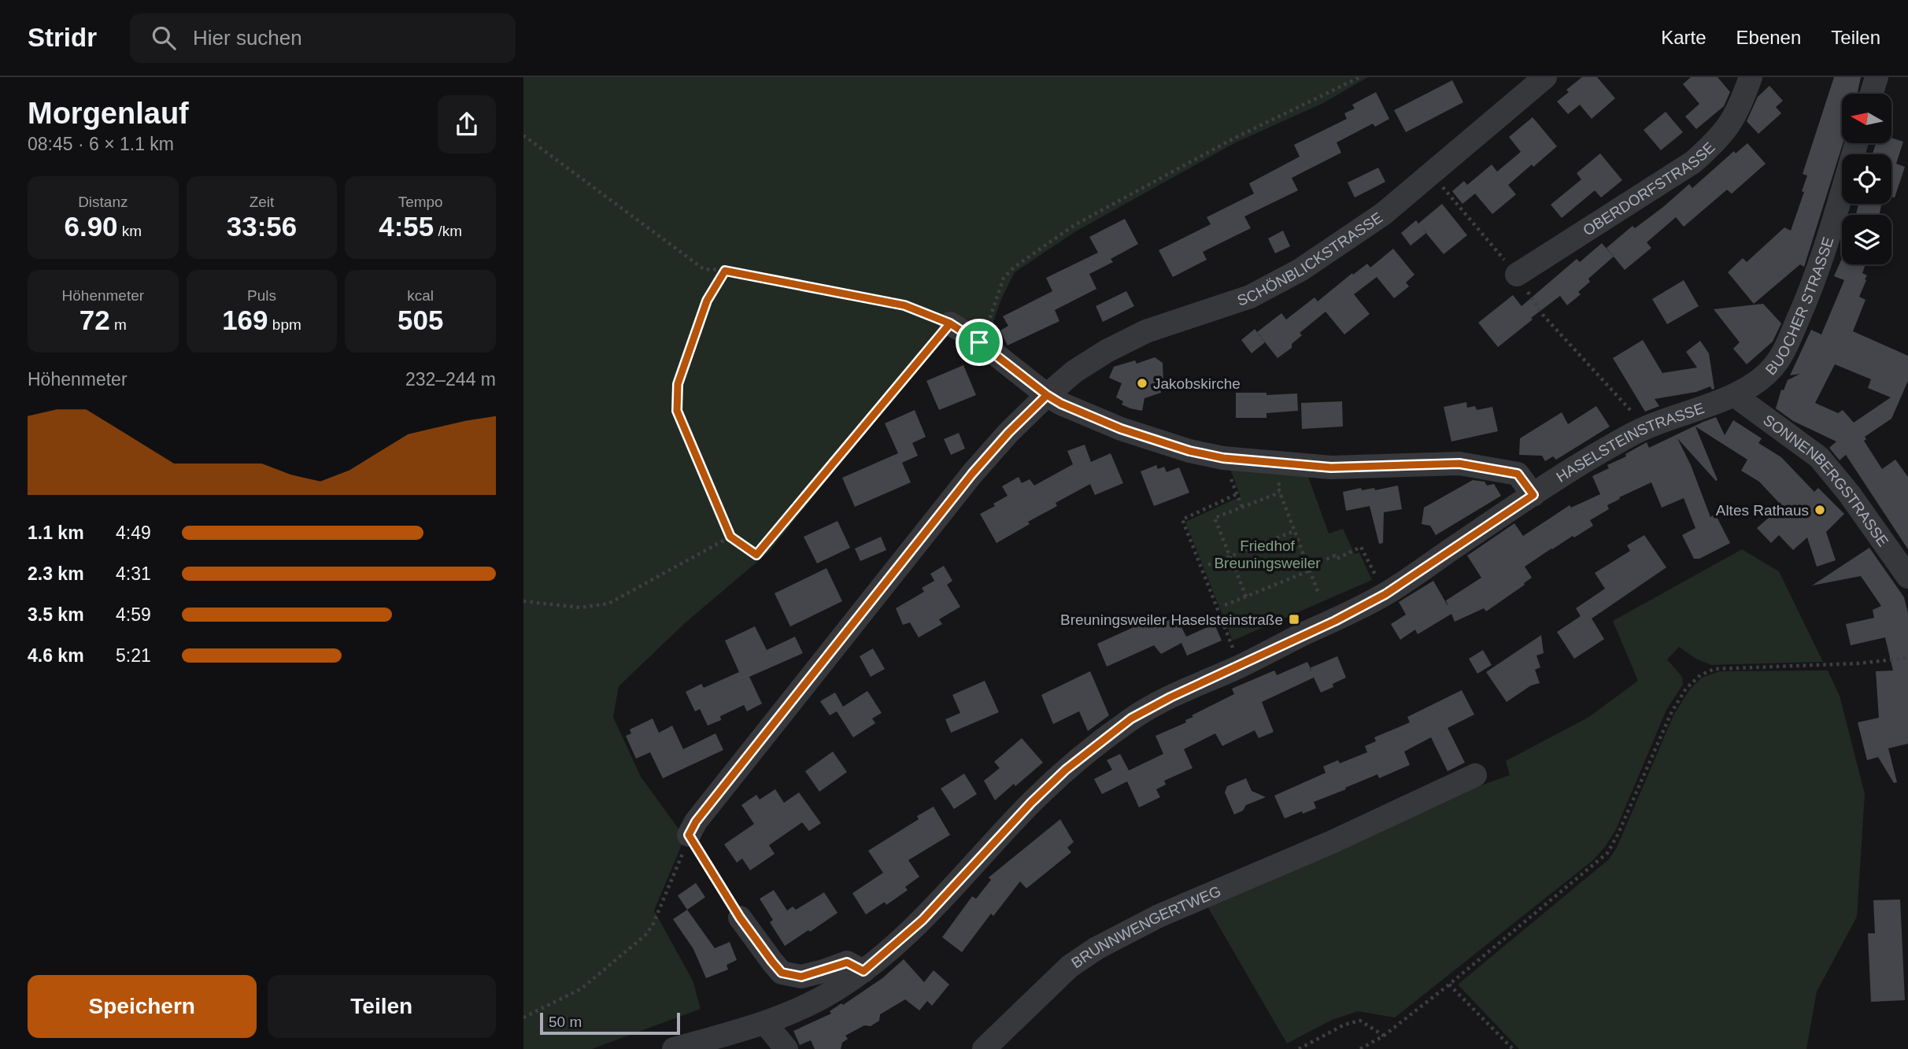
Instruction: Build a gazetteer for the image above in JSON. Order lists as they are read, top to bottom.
{
  "streets": {
    "street": [
      "OBERDORFSTRASSE",
      "SCHÖNBLICKSTRASSE",
      "BUOCHER STRASSE",
      "HASELSTEINSTRASSE",
      "SONNENBERGSTRASSE",
      "BRUNNWENGERTWEG"
    ]
  },
  "crossings": [
    ["BUOCHER STRASSE", "HASELSTEINSTRASSE"],
    ["BUOCHER STRASSE", "SONNENBERGSTRASSE"],
    ["HASELSTEINSTRASSE", "SONNENBERGSTRASSE"]
  ],
  "parks": ["Friedhof Breuningsweiler"],
  "places": {
    "other": ["Jakobskirche", "Altes Rathaus"],
    "transit": ["Breuningsweiler Haselsteinstraße"]
  },
  "scale_bar": "50 m",
  "north": "left",
  "page": {
    "header": "Stridr",
    "search": "Hier suchen",
    "nav": ["Karte", "Ebenen", "Teilen"],
    "heading": ["Morgenlauf", "08:45 · 6 × 1.1 km"],
    "stats": [
      ["Distanz", "6.90 km"],
      ["Zeit", "33:56"],
      ["Tempo", "4:55 /km"],
      ["Höhenmeter", "72 m"],
      ["Puls", "169 bpm"],
      ["kcal", "505"]
    ],
    "chart": ["Höhenmeter", "232–244 m"],
    "list": [
      {
        "name": "1.1 km",
        "note": "4:49"
      },
      {
        "name": "2.3 km",
        "note": "4:31"
      },
      {
        "name": "3.5 km",
        "note": "4:59"
      },
      {
        "name": "4.6 km",
        "note": "5:21"
      }
    ],
    "buttons": ["Speichern", "Teilen"],
    "scale": "50 m"
  }
}
